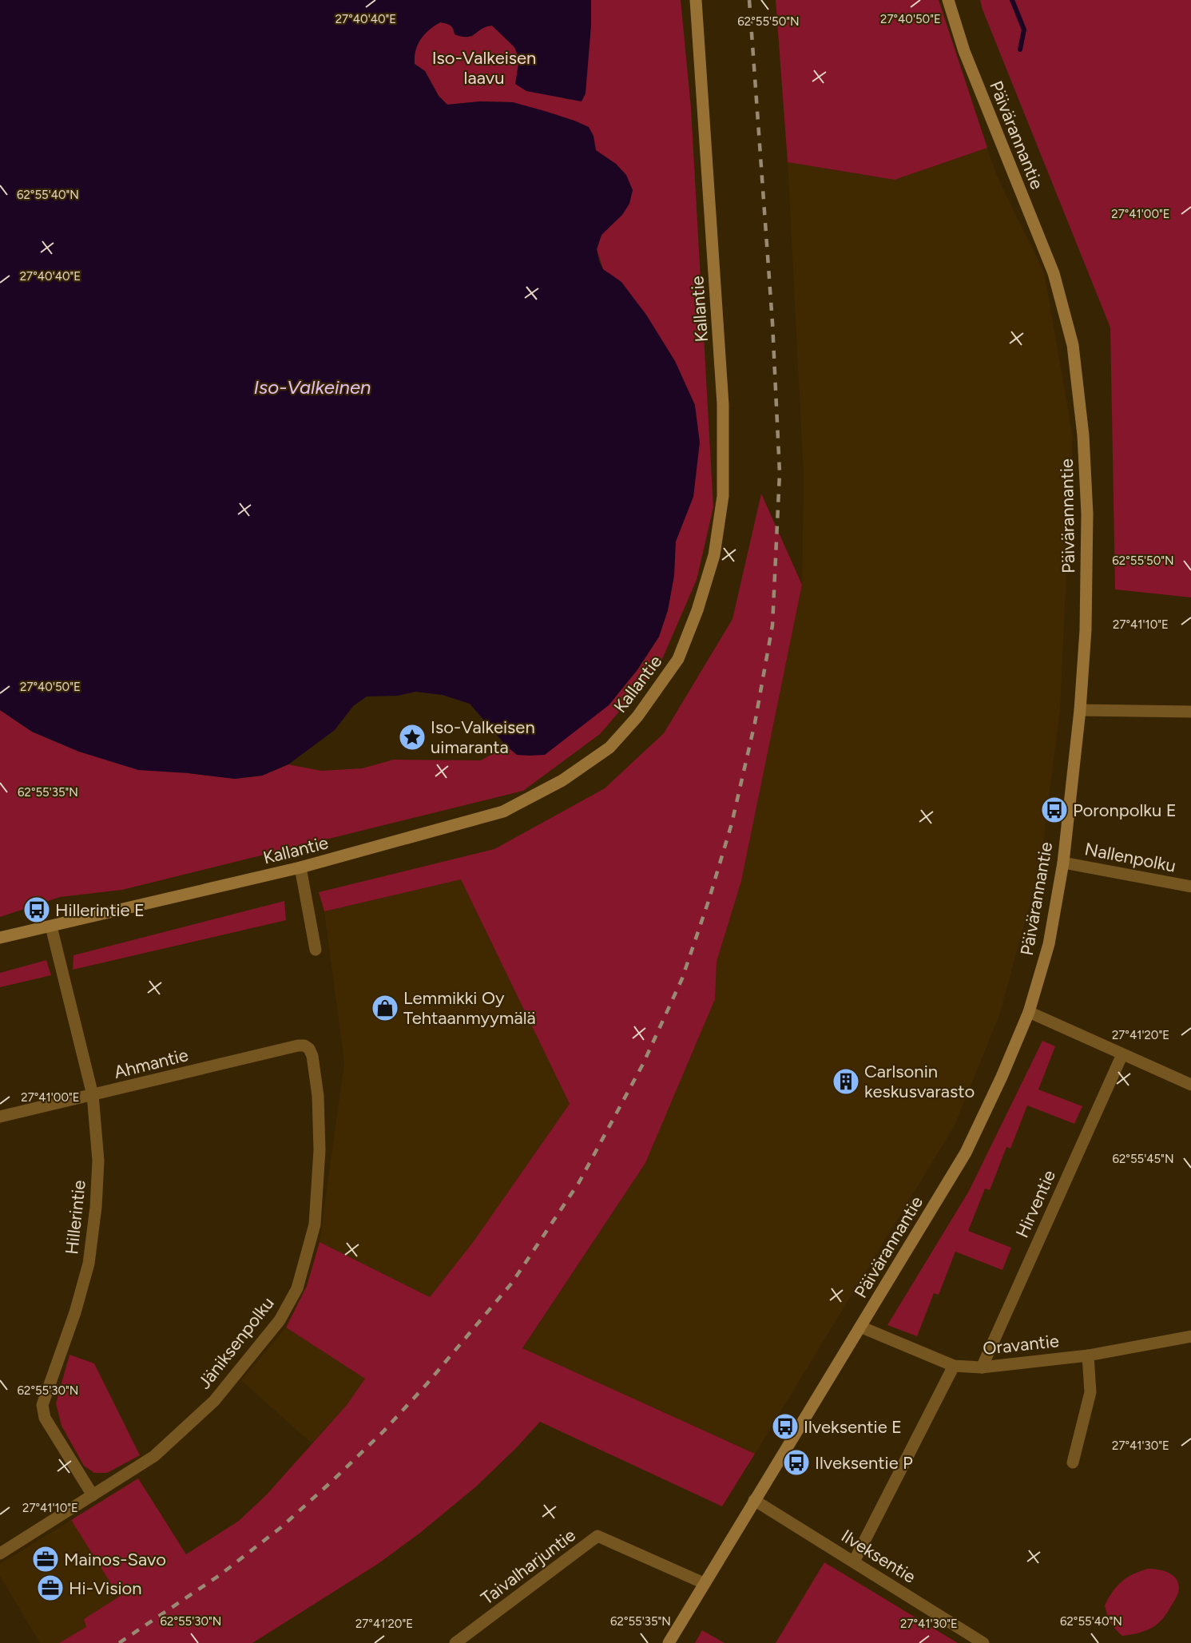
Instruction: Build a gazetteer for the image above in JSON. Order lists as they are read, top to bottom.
{
  "streets": {
    "street": [
      "Päivärannantie",
      "Kallantie",
      "Nallenpolku",
      "Ahmantie",
      "Hirventie",
      "Hillerintie",
      "Jäniksenpolku",
      "Oravantie",
      "Ilveksentie",
      "Taivalharjuntie"
    ]
  },
  "crossings": [
    ["Päivärannantie", "Nallenpolku"],
    ["Päivärannantie", "Oravantie"],
    ["Päivärannantie", "Ilveksentie"],
    ["Päivärannantie", "Taivalharjuntie"],
    ["Kallantie", "Hillerintie"],
    ["Ahmantie", "Hillerintie"],
    ["Ahmantie", "Jäniksenpolku"],
    ["Hirventie", "Oravantie"],
    ["Hillerintie", "Jäniksenpolku"]
  ],
  "water": ["Iso-Valkeinen"],
  "parks": ["Iso-Valkeisen laavu"],
  "places": {
    "place": ["Iso-Valkeisen uimaranta"],
    "bus stop": [
      "Poronpolku E",
      "Hillerintie E",
      "Ilveksentie E",
      "Ilveksentie P"
    ],
    "shop": ["Lemmikki Oy Tehtaanmyymälä"],
    "building": ["Carlsonin keskusvarasto"],
    "office": ["Mainos-Savo", "Hi-Vision"]
  },
  "coordinates": [
    "27°40'40\"E",
    "27°40'50\"E",
    "62°55'50\"N",
    "62°55'40\"N",
    "27°41'00\"E",
    "27°41'10\"E",
    "62°55'35\"N",
    "27°41'20\"E",
    "62°55'45\"N",
    "62°55'30\"N",
    "27°41'30\"E"
  ]
}
